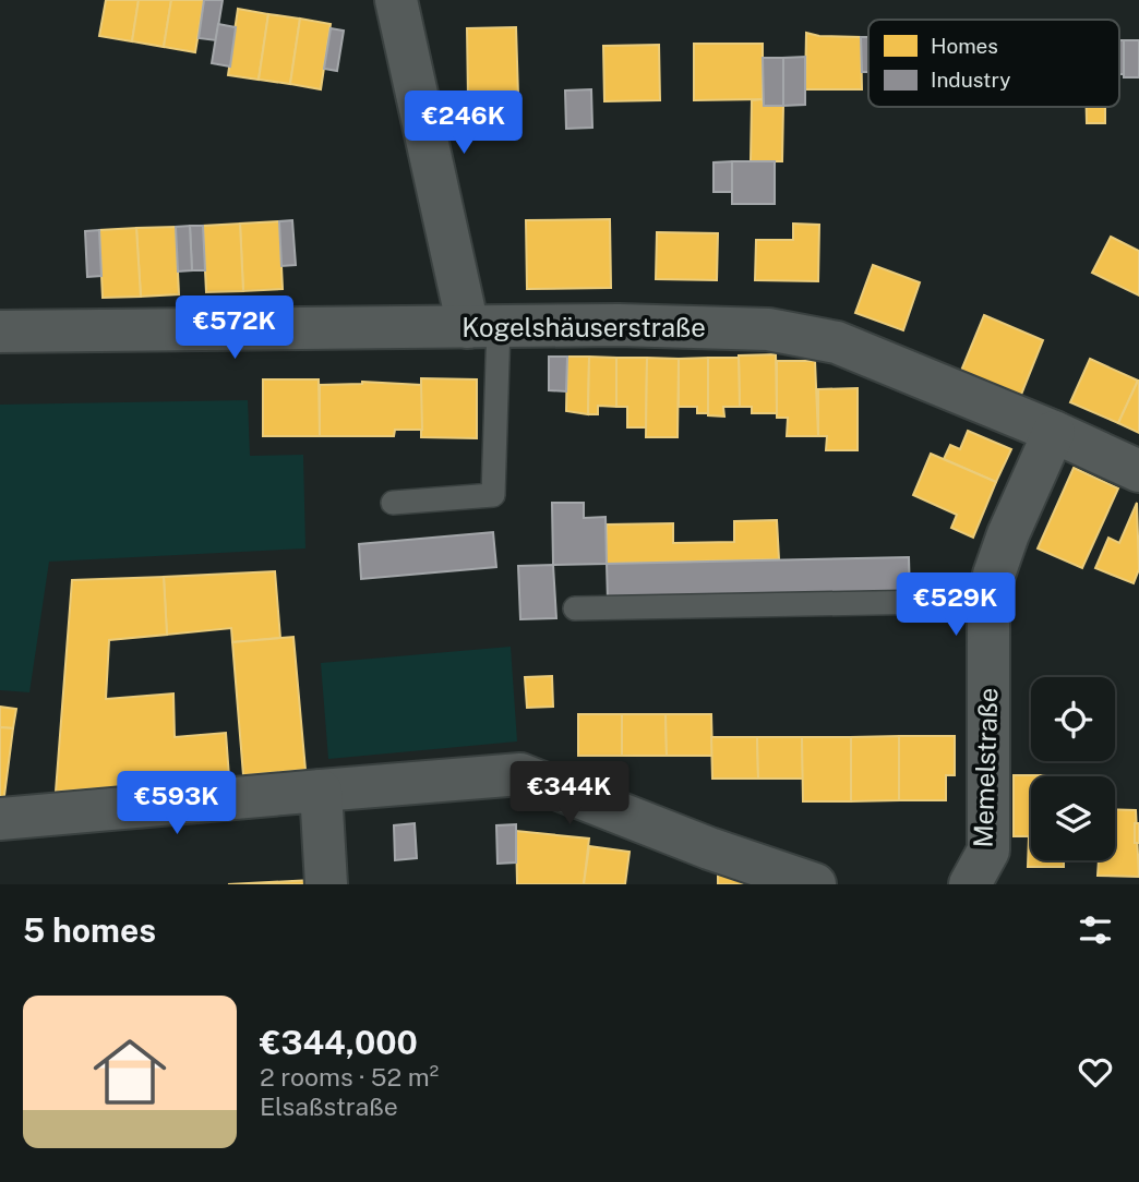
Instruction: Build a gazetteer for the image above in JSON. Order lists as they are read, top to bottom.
{
  "streets": {
    "street": ["Kogelshäuserstraße", "Memelstraße"]
  },
  "crossings": [
    ["Kogelshäuserstraße", "Memelstraße"]
  ],
  "legend": ["Homes", "Industry"],
  "page": {
    "price": [
      "€246K",
      "€572K",
      "€529K",
      "€344K",
      "€593K"
    ],
    "heading": "5 homes",
    "list": [
      {
        "name": "€344,000",
        "note": "2 rooms · 52 m² · Elsaßstraße"
      }
    ]
  }
}
